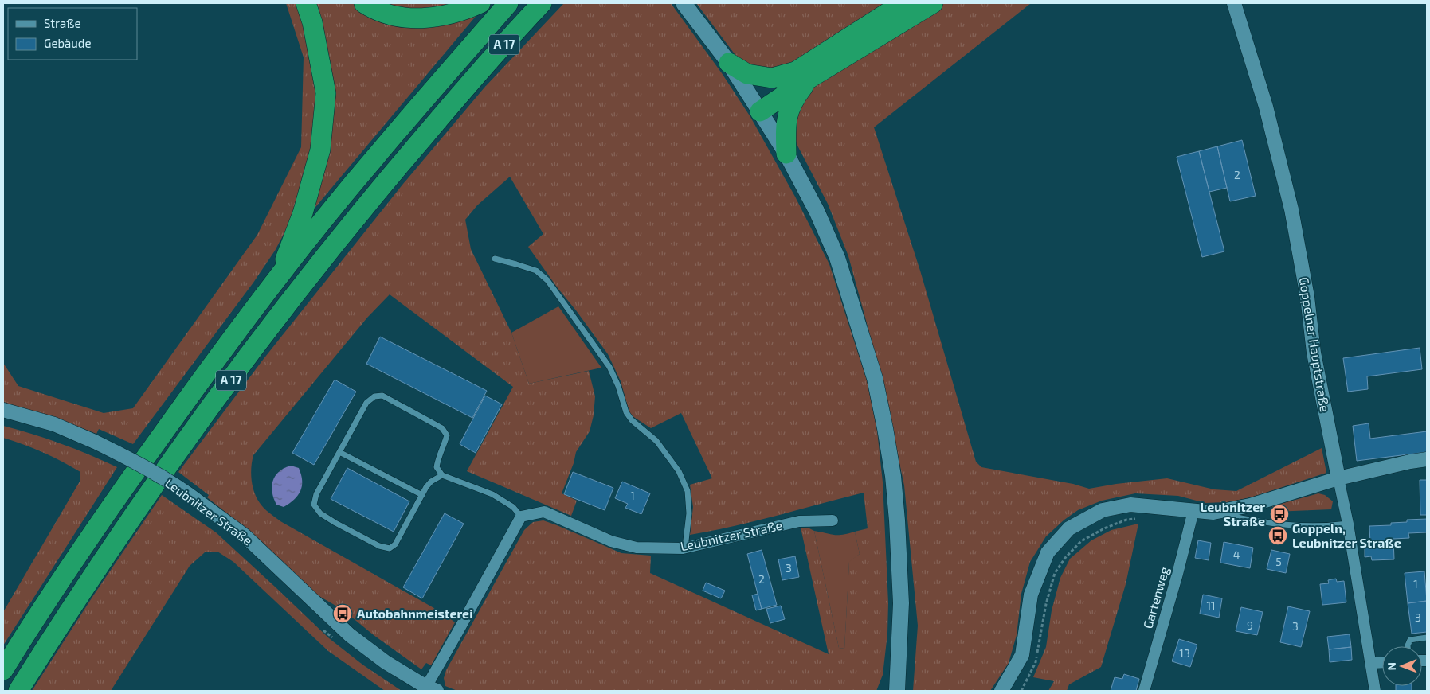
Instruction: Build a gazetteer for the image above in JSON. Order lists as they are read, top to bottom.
{
  "streets": {
    "highway": ["A 17"],
    "street": ["Goppelner Hauptstraße", "Leubnitzer Straße", "Gartenweg"]
  },
  "places": {
    "bus stop": ["Leubnitzer Straße", "Goppeln, Leubnitzer Straße", "Autobahnmeisterei"]
  },
  "house_numbers": [
    "2",
    "1",
    "4",
    "5",
    "3",
    "2",
    "1",
    "11",
    "3",
    "9",
    "3",
    "13"
  ],
  "legend": ["Straße", "Gebäude"],
  "north": "left"
}
